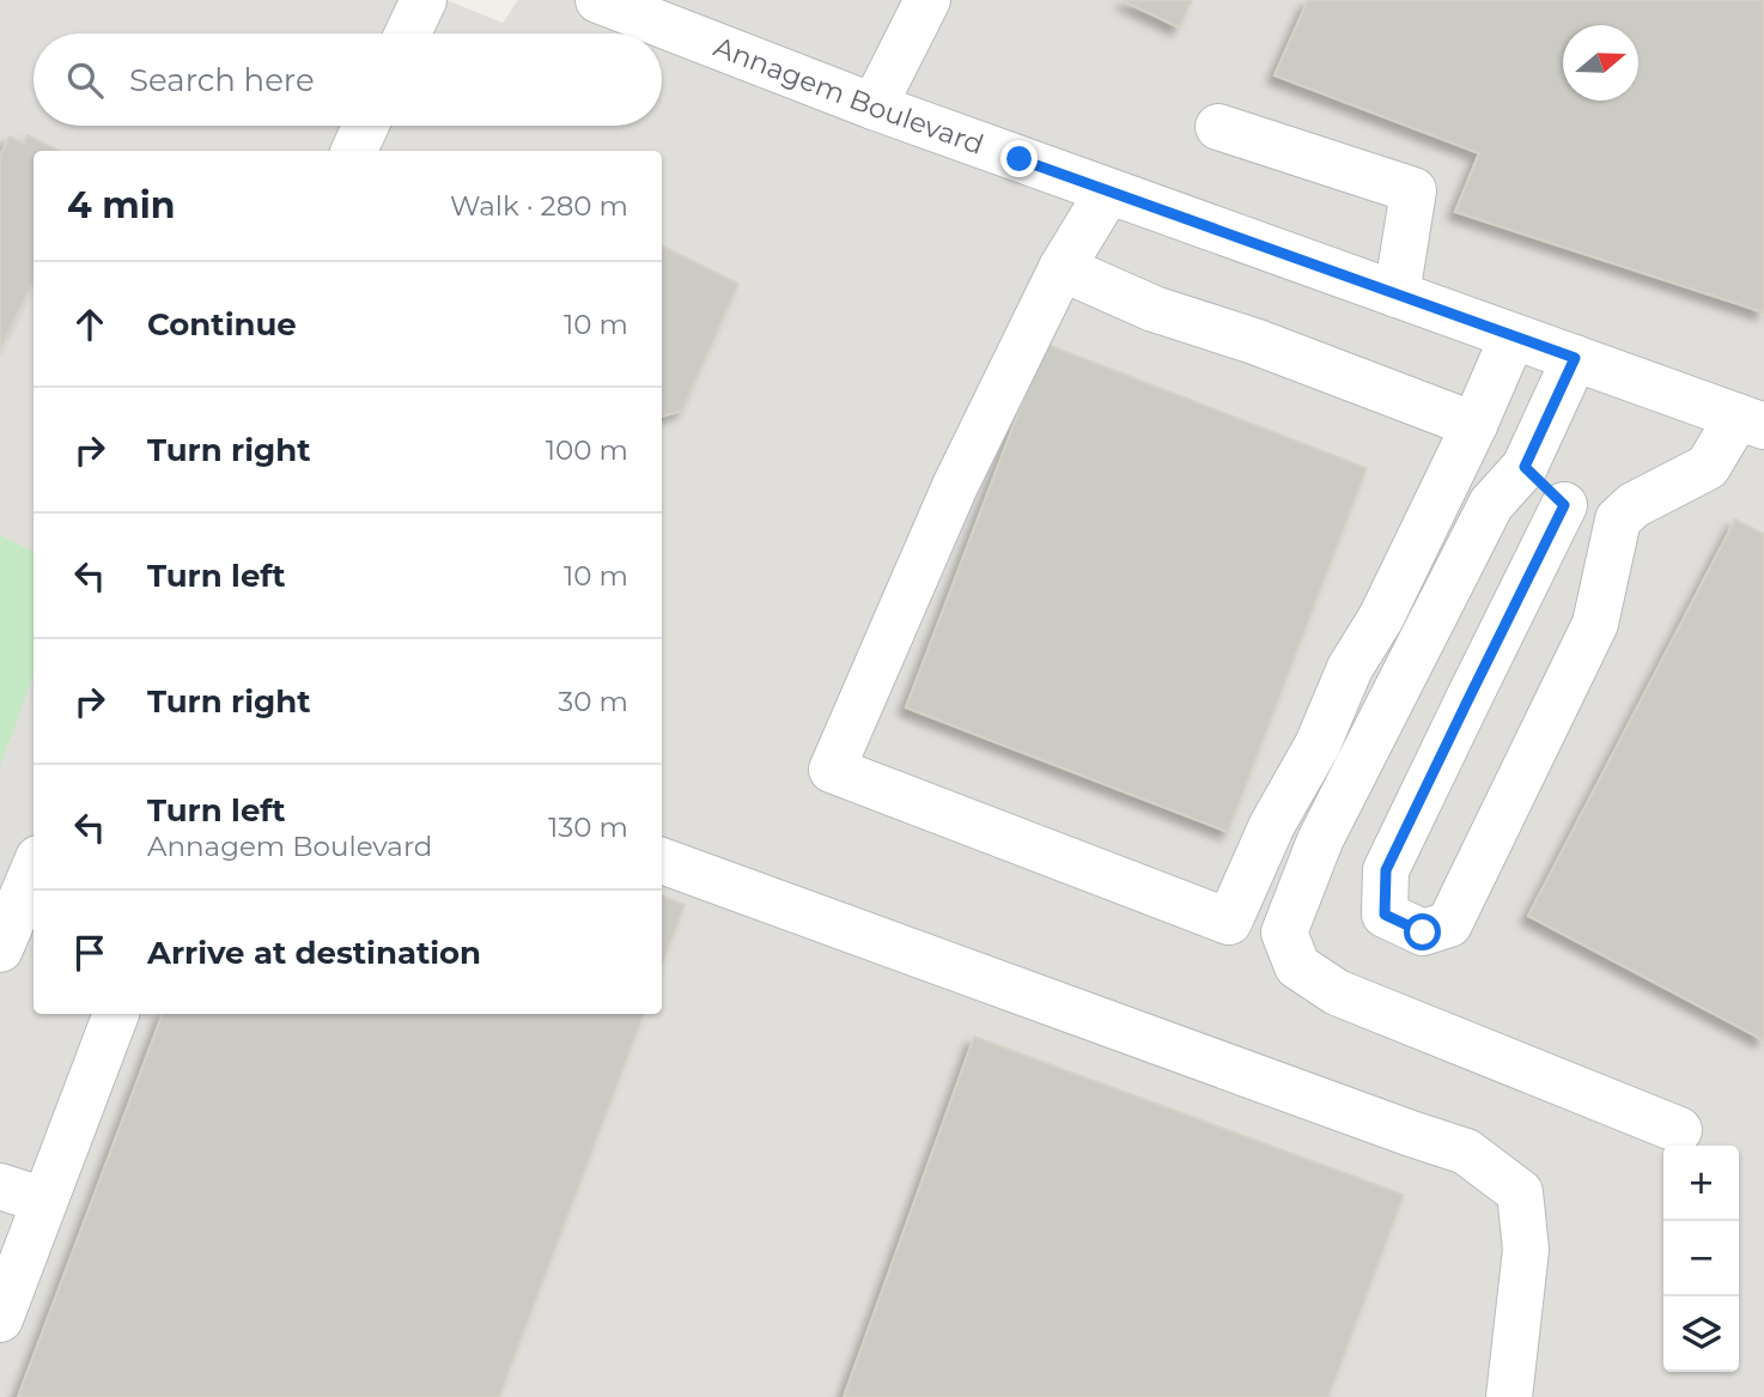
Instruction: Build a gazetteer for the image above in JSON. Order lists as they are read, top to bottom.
{
  "streets": {
    "street": ["Annagem Boulevard"]
  },
  "north": "right",
  "page": {
    "search": "Search here",
    "heading": ["4 min", "Walk · 280 m"],
    "list": [
      ["Continue", "10 m"],
      ["Turn right", "100 m"],
      ["Turn left", "10 m"],
      ["Turn right", "30 m"],
      ["Turn left", "Annagem Boulevard", "130 m"],
      "Arrive at destination"
    ],
    "map_buttons": ["+", "−"]
  }
}
